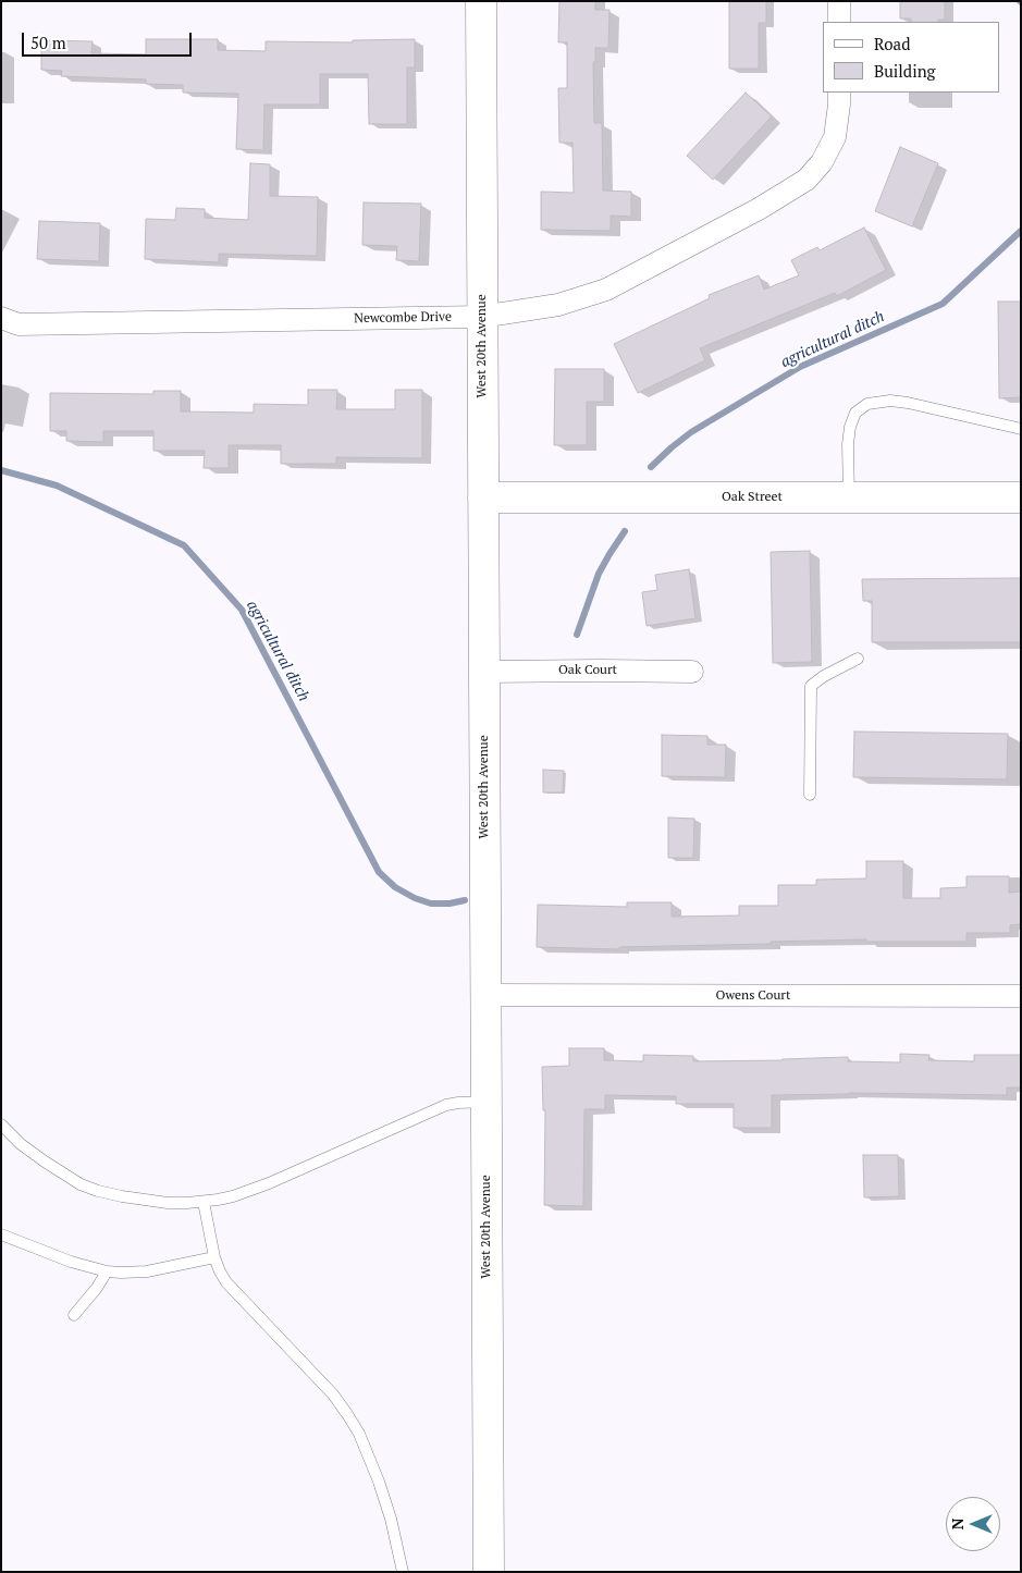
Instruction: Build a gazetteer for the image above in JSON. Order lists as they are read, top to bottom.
{
  "streets": {
    "street": [
      "Newcombe Drive",
      "West 20th Avenue",
      "Oak Street",
      "Oak Court",
      "Owens Court"
    ]
  },
  "crossings": [
    ["Newcombe Drive", "West 20th Avenue"],
    ["West 20th Avenue", "Oak Street"],
    ["West 20th Avenue", "Oak Court"],
    ["West 20th Avenue", "Owens Court"]
  ],
  "water": ["agricultural ditch"],
  "legend": ["Road", "Building"],
  "scale_bar": "50 m",
  "north": "left"
}
